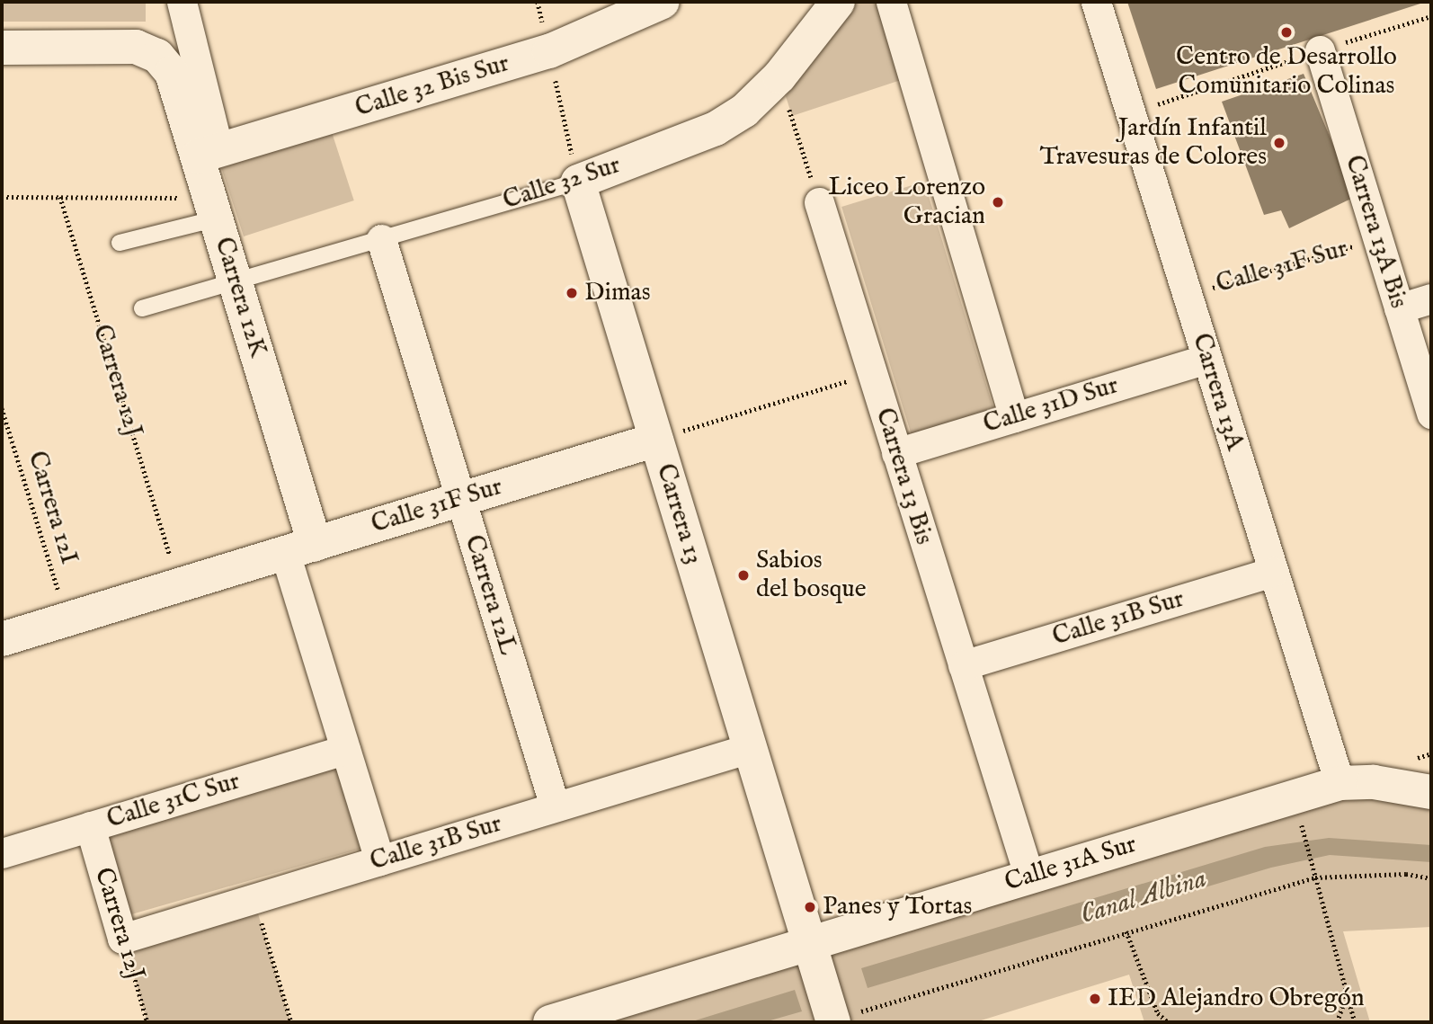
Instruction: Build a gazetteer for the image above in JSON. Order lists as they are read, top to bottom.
{
  "streets": {
    "street": [
      "Calle 32 Bis Sur",
      "Calle 32 Sur",
      "Carrera 13A Bis",
      "Calle 31F Sur",
      "Carrera 12K",
      "Carrera 12J",
      "Carrera 13A",
      "Calle 31D Sur",
      "Carrera 13 Bis",
      "Carrera 13",
      "Carrera 12L",
      "Calle 31B Sur",
      "Calle 31C Sur",
      "Calle 31A Sur"
    ],
    "path": ["Carrera 12I"]
  },
  "crossings": [
    ["Calle 32 Bis Sur", "Carrera 12K"],
    ["Calle 32 Sur", "Carrera 12K"],
    ["Calle 32 Sur", "Carrera 13"],
    ["Calle 32 Sur", "Carrera 12L"],
    ["Carrera 13A Bis", "Calle 31F Sur"],
    ["Calle 31F Sur", "Carrera 12K"],
    ["Calle 31F Sur", "Carrera 13A"],
    ["Calle 31F Sur", "Carrera 12I"],
    ["Calle 31F Sur", "Carrera 13"],
    ["Calle 31F Sur", "Carrera 12L"],
    ["Carrera 12K", "Calle 31B Sur"],
    ["Carrera 12K", "Calle 31C Sur"],
    ["Carrera 12J", "Calle 31B Sur"],
    ["Carrera 12J", "Calle 31C Sur"],
    ["Carrera 13A", "Calle 31D Sur"],
    ["Carrera 13A", "Calle 31B Sur"],
    ["Carrera 13A", "Calle 31A Sur"],
    ["Calle 31D Sur", "Carrera 13 Bis"],
    ["Carrera 13 Bis", "Calle 31B Sur"],
    ["Carrera 13 Bis", "Calle 31A Sur"],
    ["Carrera 13", "Calle 31B Sur"],
    ["Carrera 13", "Calle 31A Sur"],
    ["Carrera 12L", "Calle 31B Sur"]
  ],
  "water": ["Canal Albina"],
  "places": [
    "Centro de Desarrollo Comunitario Colinas",
    "Jardín Infantil Travesuras de Colores",
    "Liceo Lorenzo Gracian",
    "Dimas",
    "Sabios del bosque",
    "Panes y Tortas",
    "IED Alejandro Obregón"
  ]
}
